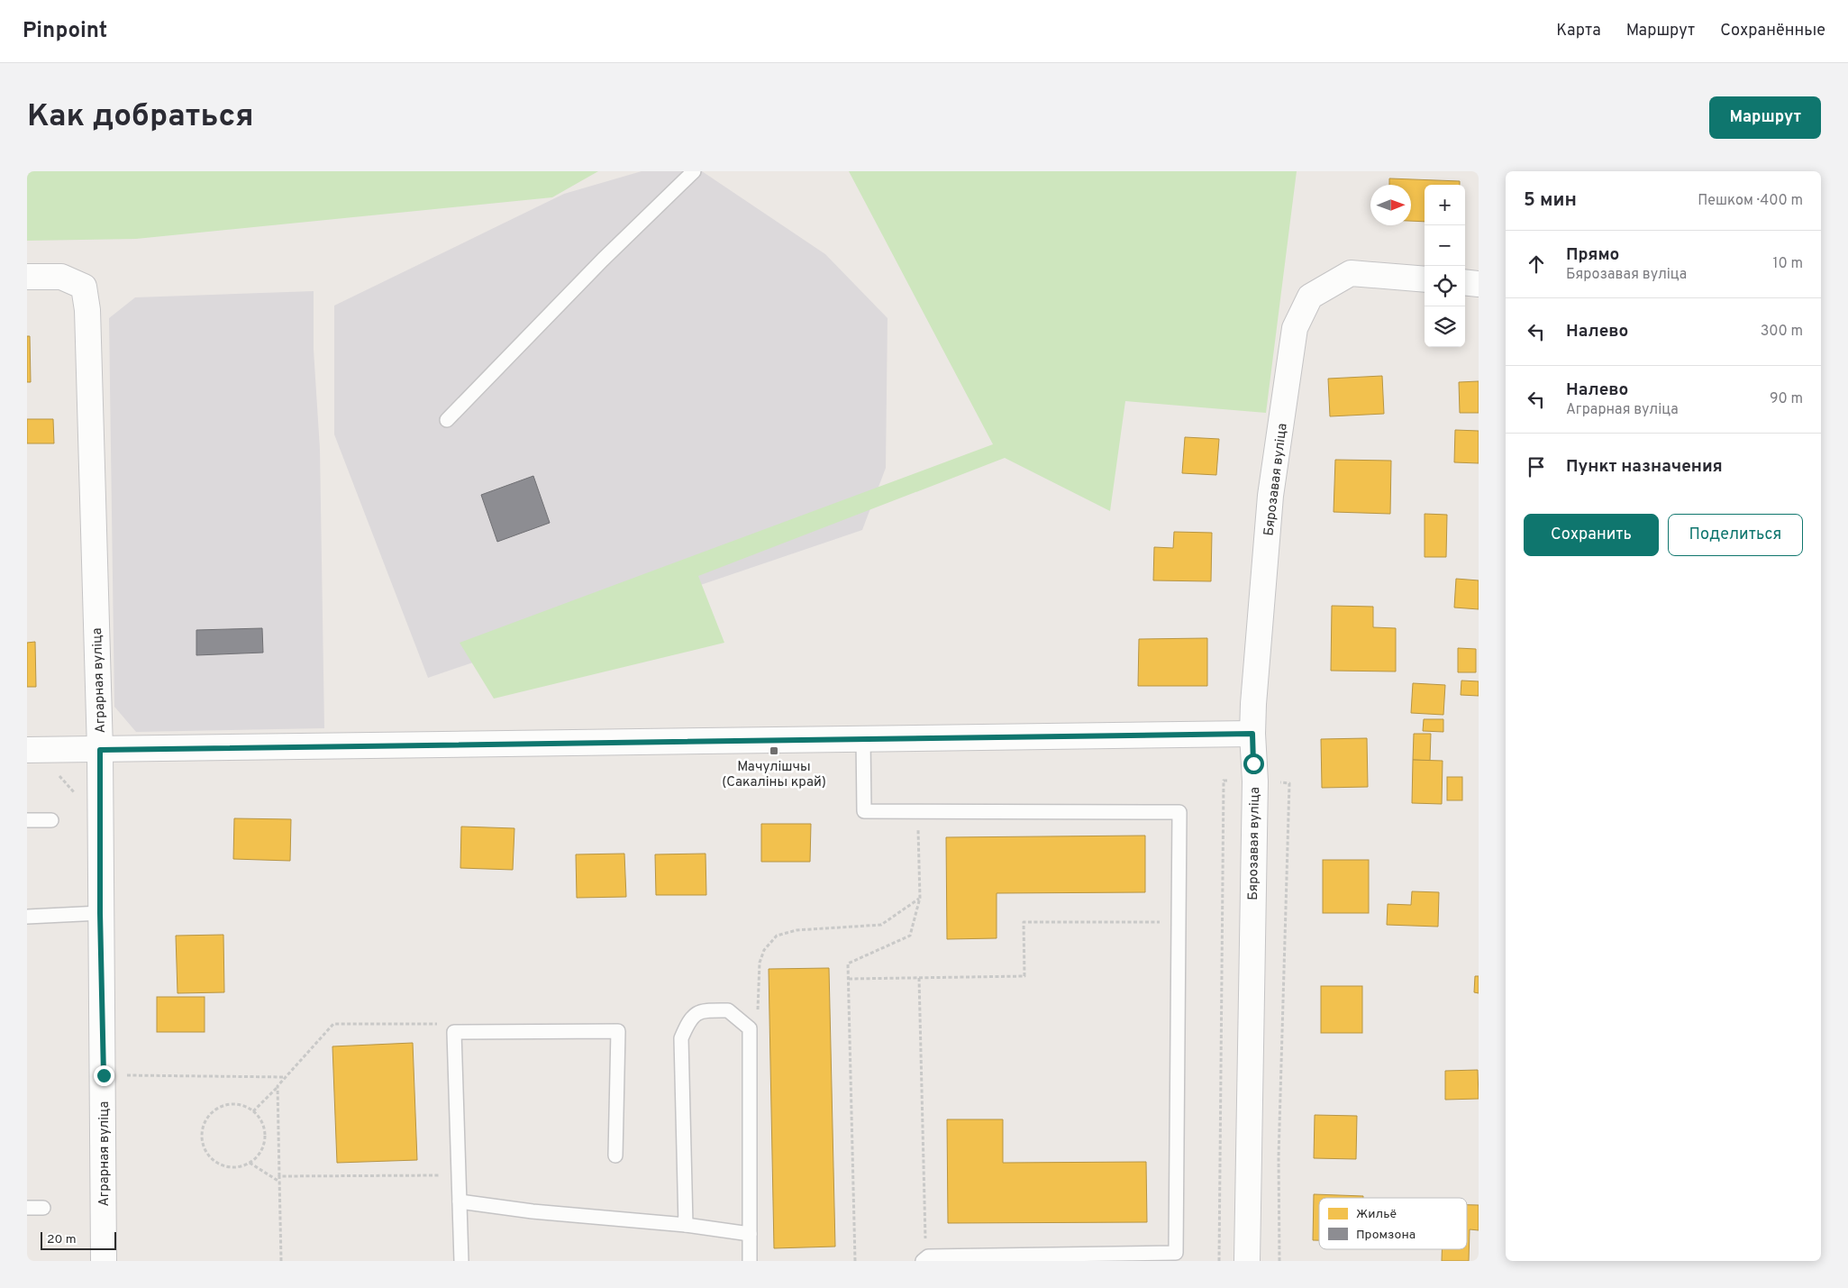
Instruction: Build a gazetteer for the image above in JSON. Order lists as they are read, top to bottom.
{
  "streets": {
    "street": ["Бярозавая вуліца", "Аграрная вуліца"]
  },
  "places": {
    "transit": ["Мачулішчы (Сакаліны край)"]
  },
  "legend": ["Жильё", "Промзона"],
  "scale_bar": "20 m",
  "north": "right",
  "page": {
    "header": "Pinpoint",
    "nav": ["Карта", "Маршрут", "Сохранённые"],
    "buttons": [
      "Маршрут",
      ["Сохранить", "Поделиться"]
    ],
    "title": "Как добраться",
    "heading": ["5 мин", "Пешком · 400 m"],
    "map_buttons": ["+", "−"],
    "list": [
      ["Прямо", "Бярозавая вуліца", "10 m"],
      ["Налево", "300 m"],
      ["Налево", "Аграрная вуліца", "90 m"],
      "Пункт назначения"
    ],
    "scale": "20 m"
  }
}
